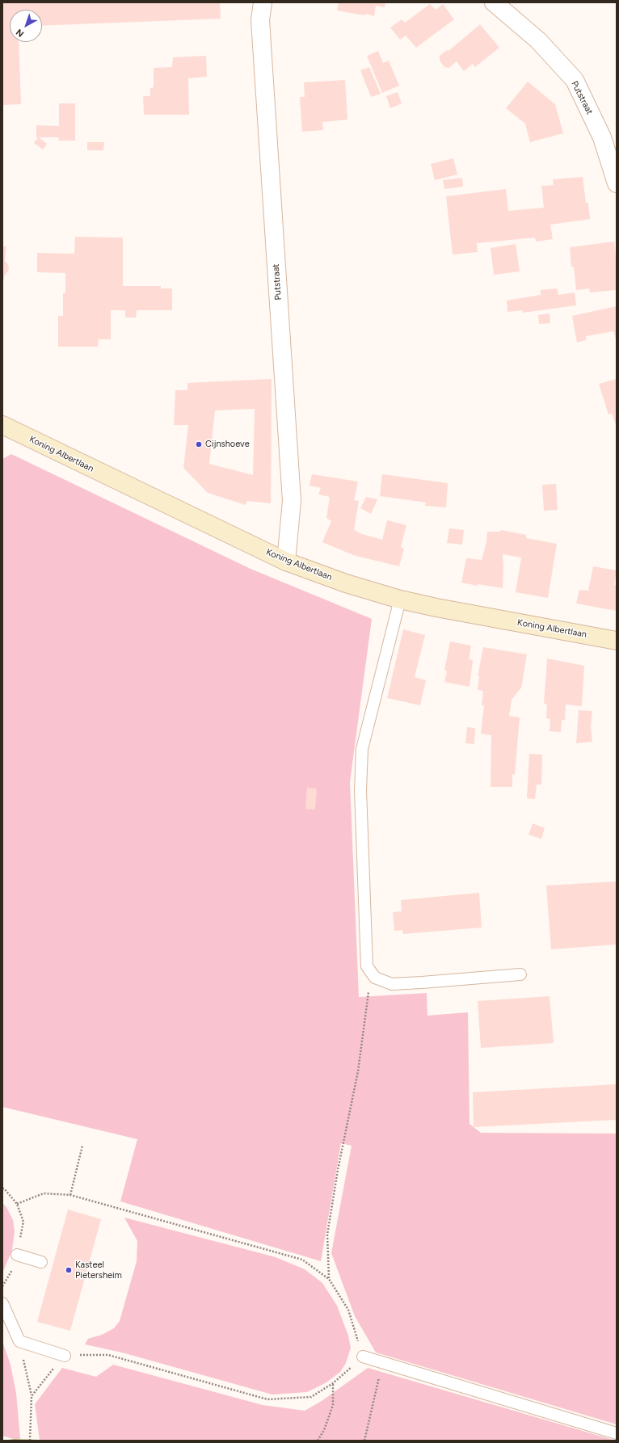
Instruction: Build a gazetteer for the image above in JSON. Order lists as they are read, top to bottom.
{
  "streets": {
    "street": ["Putstraat", "Koning Albertlaan"]
  },
  "crossings": [
    ["Putstraat", "Koning Albertlaan"]
  ],
  "places": ["Cijnshoeve", "Kasteel Pietersheim"],
  "north": "bottom left"
}
